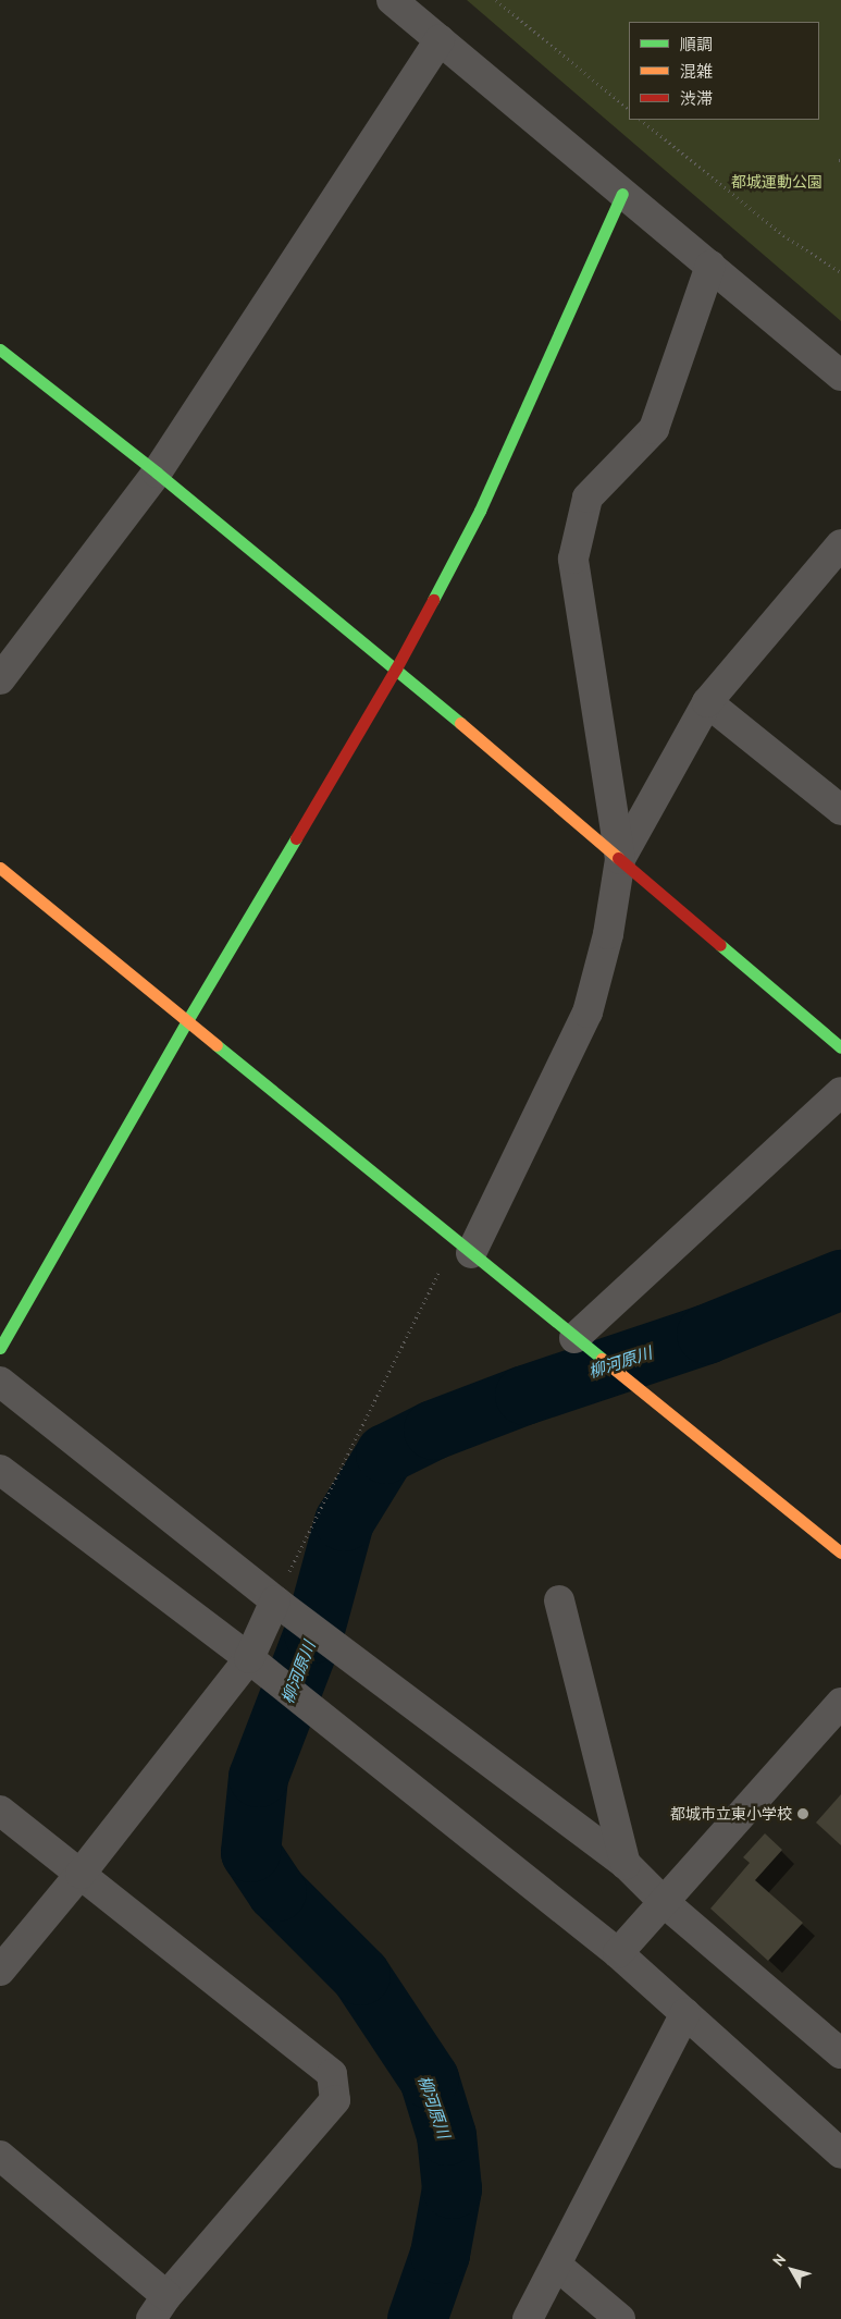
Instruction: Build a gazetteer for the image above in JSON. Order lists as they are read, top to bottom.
{
  "water": ["柳河原川"],
  "parks": ["都城運動公園"],
  "places": ["都城市立東小学校"],
  "legend": ["順調", "混雑", "渋滞"],
  "north": "top left"
}
